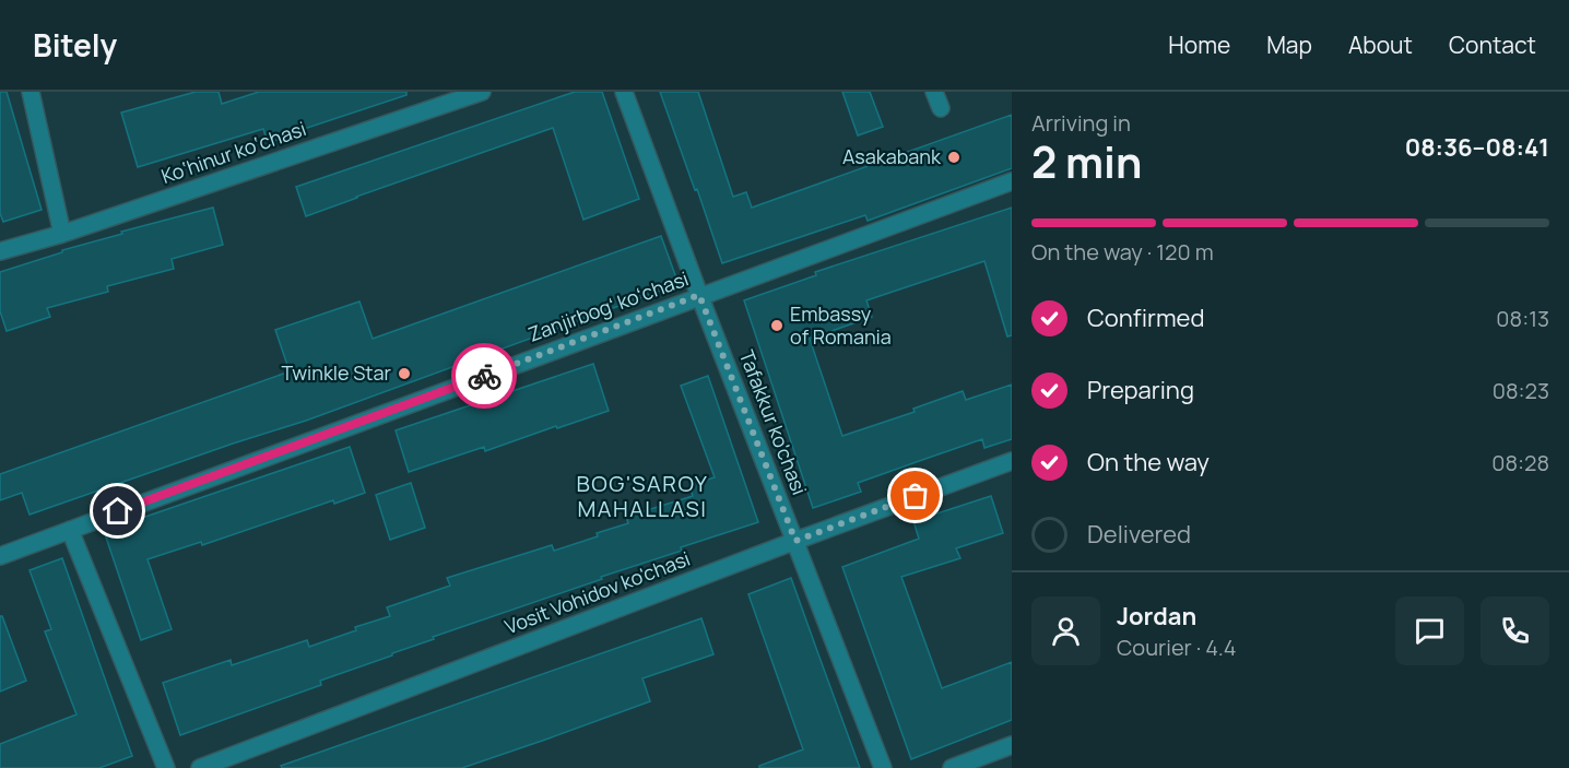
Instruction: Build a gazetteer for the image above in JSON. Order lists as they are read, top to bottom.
{
  "streets": {
    "street": [
      "Ko‘hinur ko‘chasi",
      "Zanjirbogʻ koʻchasi",
      "Tafakkur ko'chasi",
      "Vosit Vohidov ko'chasi"
    ]
  },
  "crossings": [
    ["Zanjirbogʻ koʻchasi", "Tafakkur ko'chasi"],
    ["Tafakkur ko'chasi", "Vosit Vohidov ko'chasi"]
  ],
  "districts": ["BOG'SAROY MAHALLASI"],
  "places": ["Asakabank", "Embassy of Romania", "Twinkle Star"],
  "page": {
    "header": "Bitely",
    "nav": [
      "Home",
      "Map",
      "About",
      "Contact"
    ],
    "heading": ["2 min", "Arriving in", "08:36–08:41"],
    "panel": ["Jordan", "Courier · 4.4"],
    "bar": "On the way · 120 m",
    "list": [
      ["Confirmed", "08:13"],
      ["Preparing", "08:23"],
      ["On the way", "08:28"],
      "Delivered"
    ]
  }
}
